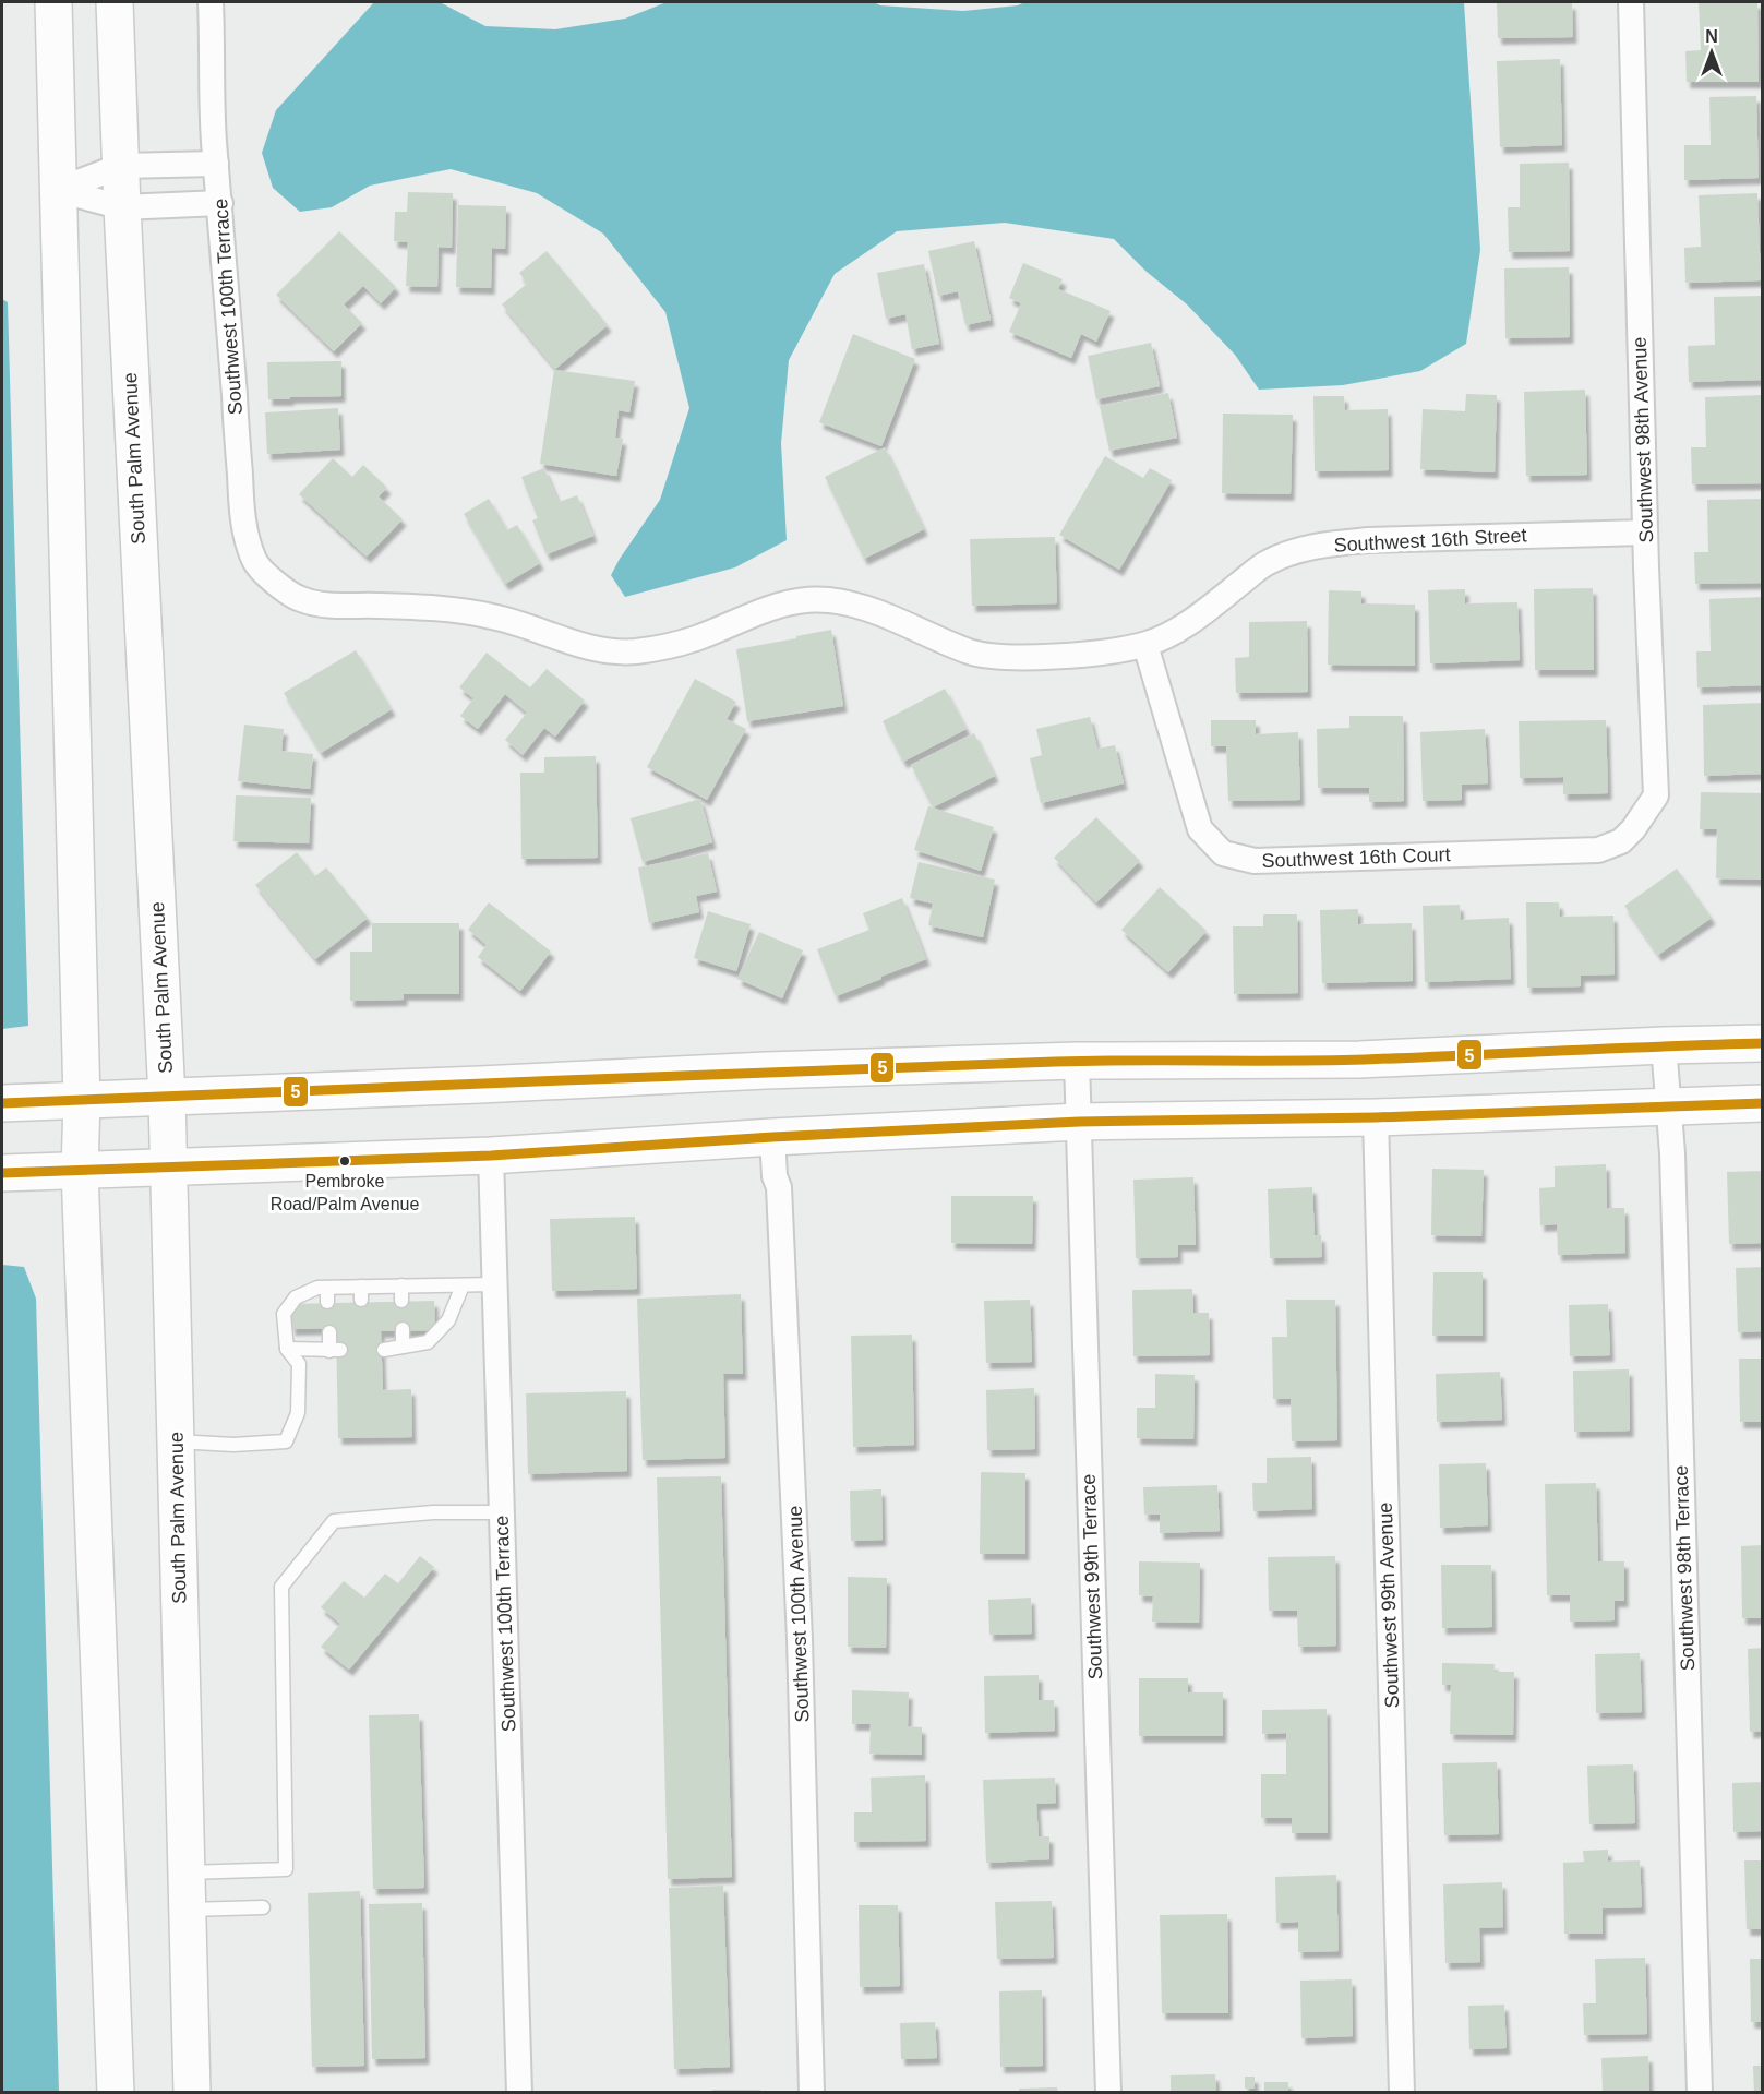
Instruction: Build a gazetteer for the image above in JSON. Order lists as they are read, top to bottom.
{
  "streets": {
    "main road": ["South Palm Avenue"],
    "street": [
      "Southwest 100th Terrace",
      "Southwest 98th Avenue",
      "Southwest 16th Street",
      "Southwest 16th Court",
      "Southwest 98th Terrace",
      "Southwest 99th Terrace",
      "Southwest 99th Avenue",
      "Southwest 100th Avenue"
    ]
  },
  "crossings": [
    ["Southwest 100th Terrace", "Southwest 16th Street"],
    ["Southwest 98th Avenue", "Southwest 16th Street"],
    ["Southwest 98th Avenue", "Southwest 16th Court"],
    ["Southwest 16th Street", "Southwest 16th Court"]
  ],
  "places": ["Pembroke Road/Palm Avenue"],
  "lines": ["transit line 5"],
  "north": "top"
}
